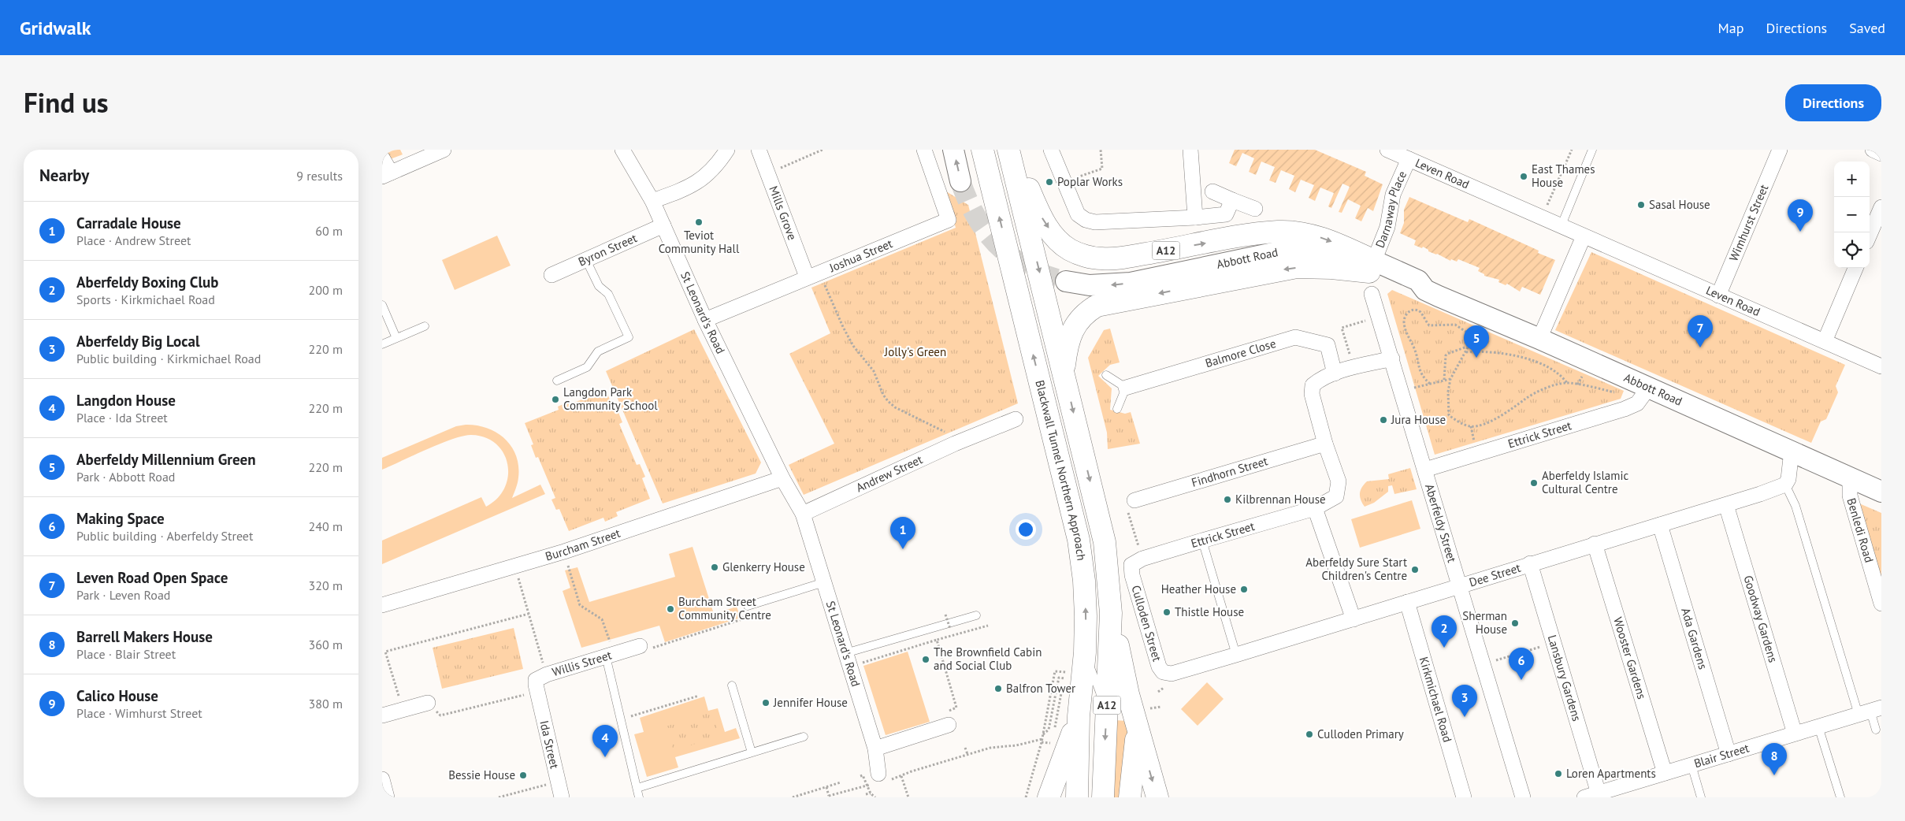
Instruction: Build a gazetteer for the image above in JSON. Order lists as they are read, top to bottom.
{
  "streets": {
    "highway": ["A12", "Blackwall Tunnel Northern Approach"],
    "main road": ["Abbott Road"],
    "street": [
      "Leven Road",
      "Darnaway Place",
      "Mills Grove",
      "Wimhurst Street",
      "Byron Street",
      "Joshua Street",
      "St Leonard's Road",
      "Balmore Close",
      "Ettrick Street",
      "Findhorn Street",
      "Andrew Street",
      "Aberfeldy Street",
      "Benledi Road",
      "Burcham Street",
      "Dee Street",
      "Goodway Gardens",
      "Culloden Street",
      "Ada Gardens",
      "Wooster Gardens",
      "Willis Street",
      "Lansbury Gardens",
      "Kirkmichael Road",
      "Ida Street",
      "Blair Street"
    ]
  },
  "crossings": [
    ["Leven Road", "Darnaway Place"],
    ["Leven Road", "Wimhurst Street"],
    ["Darnaway Place", "A12"],
    ["Darnaway Place", "Abbott Road"],
    ["Mills Grove", "Joshua Street"],
    ["Byron Street", "St Leonard's Road"],
    ["A12", "Abbott Road"],
    ["A12", "Blackwall Tunnel Northern Approach"],
    ["Joshua Street", "St Leonard's Road"],
    ["Abbott Road", "Ettrick Street"],
    ["Abbott Road", "Benledi Road"],
    ["St Leonard's Road", "Andrew Street"],
    ["St Leonard's Road", "Burcham Street"],
    ["Ettrick Street", "Findhorn Street"],
    ["Ettrick Street", "Aberfeldy Street"],
    ["Ettrick Street", "Culloden Street"],
    ["Aberfeldy Street", "Dee Street"],
    ["Dee Street", "Goodway Gardens"],
    ["Dee Street", "Culloden Street"],
    ["Dee Street", "Ada Gardens"],
    ["Dee Street", "Wooster Gardens"],
    ["Dee Street", "Lansbury Gardens"],
    ["Dee Street", "Kirkmichael Road"],
    ["Goodway Gardens", "Blair Street"],
    ["Ada Gardens", "Blair Street"],
    ["Wooster Gardens", "Blair Street"],
    ["Willis Street", "Ida Street"],
    ["Lansbury Gardens", "Blair Street"]
  ],
  "one_way": ["Abbott Road"],
  "parks": ["Jolly's Green"],
  "places": [
    "East Thames House",
    "Poplar Works",
    "Sasal House",
    "Teviot Community Hall",
    "Langdon Park Community School",
    "Jura House",
    "Aberfeldy Islamic Cultural Centre",
    "Kilbrennan House",
    "Glenkerry House",
    "Aberfeldy Sure Start Children's Centre",
    "Heather House",
    "Burcham Street Community Centre",
    "Thistle House",
    "Sherman House",
    "The Brownfield Cabin and Social Club",
    "Balfron Tower",
    "Jennifer House",
    "Culloden Primary",
    "Loren Apartments",
    "Bessie House"
  ],
  "page": {
    "header": "Gridwalk",
    "nav": ["Map", "Directions", "Saved"],
    "title": "Find us",
    "buttons": "Directions",
    "heading": ["Nearby", "9 results"],
    "map_buttons": ["+", "−"],
    "pins": [
      "9",
      "7",
      "5",
      "1",
      "2",
      "6",
      "3",
      "4",
      "8"
    ],
    "list": [
      {
        "mark": "1",
        "name": "Carradale House",
        "note": "Place · Andrew Street",
        "value": "60 m"
      },
      {
        "mark": "2",
        "name": "Aberfeldy Boxing Club",
        "note": "Sports · Kirkmichael Road",
        "value": "200 m"
      },
      {
        "mark": "3",
        "name": "Aberfeldy Big Local",
        "note": "Public building · Kirkmichael Road",
        "value": "220 m"
      },
      {
        "mark": "4",
        "name": "Langdon House",
        "note": "Place · Ida Street",
        "value": "220 m"
      },
      {
        "mark": "5",
        "name": "Aberfeldy Millennium Green",
        "note": "Park · Abbott Road",
        "value": "220 m"
      },
      {
        "mark": "6",
        "name": "Making Space",
        "note": "Public building · Aberfeldy Street",
        "value": "240 m"
      },
      {
        "mark": "7",
        "name": "Leven Road Open Space",
        "note": "Park · Leven Road",
        "value": "320 m"
      },
      {
        "mark": "8",
        "name": "Barrell Makers House",
        "note": "Place · Blair Street",
        "value": "360 m"
      },
      {
        "mark": "9",
        "name": "Calico House",
        "note": "Place · Wimhurst Street",
        "value": "380 m"
      }
    ]
  }
}
